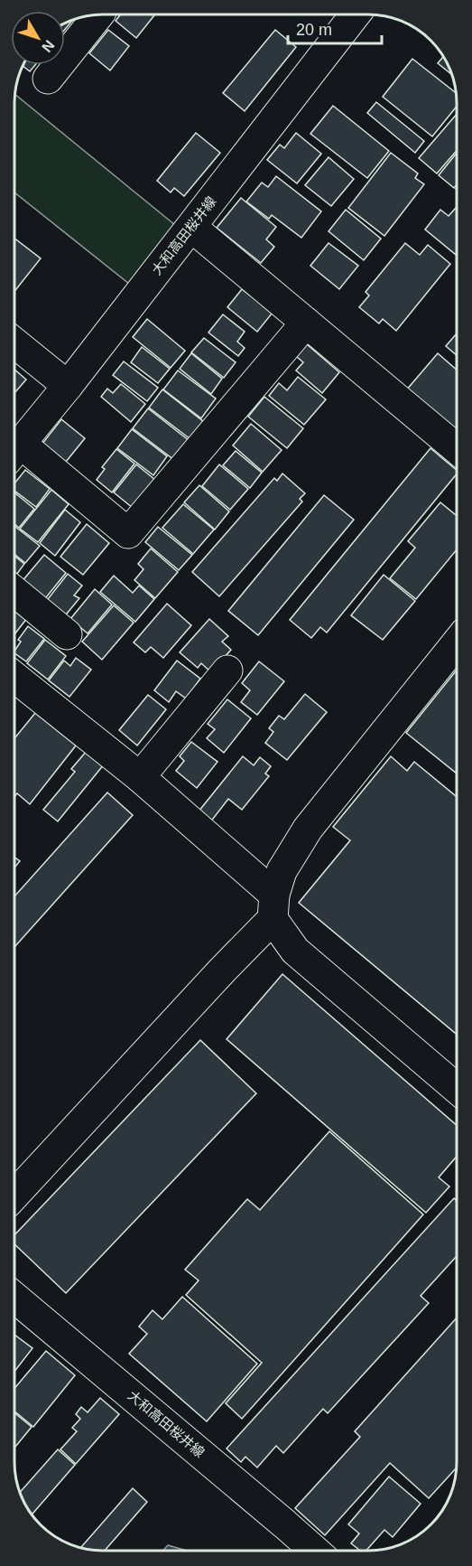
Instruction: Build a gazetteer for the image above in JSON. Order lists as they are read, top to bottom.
{
  "streets": {
    "street": ["大和高田桜井線"]
  },
  "scale_bar": "20 m",
  "north": "bottom right"
}
